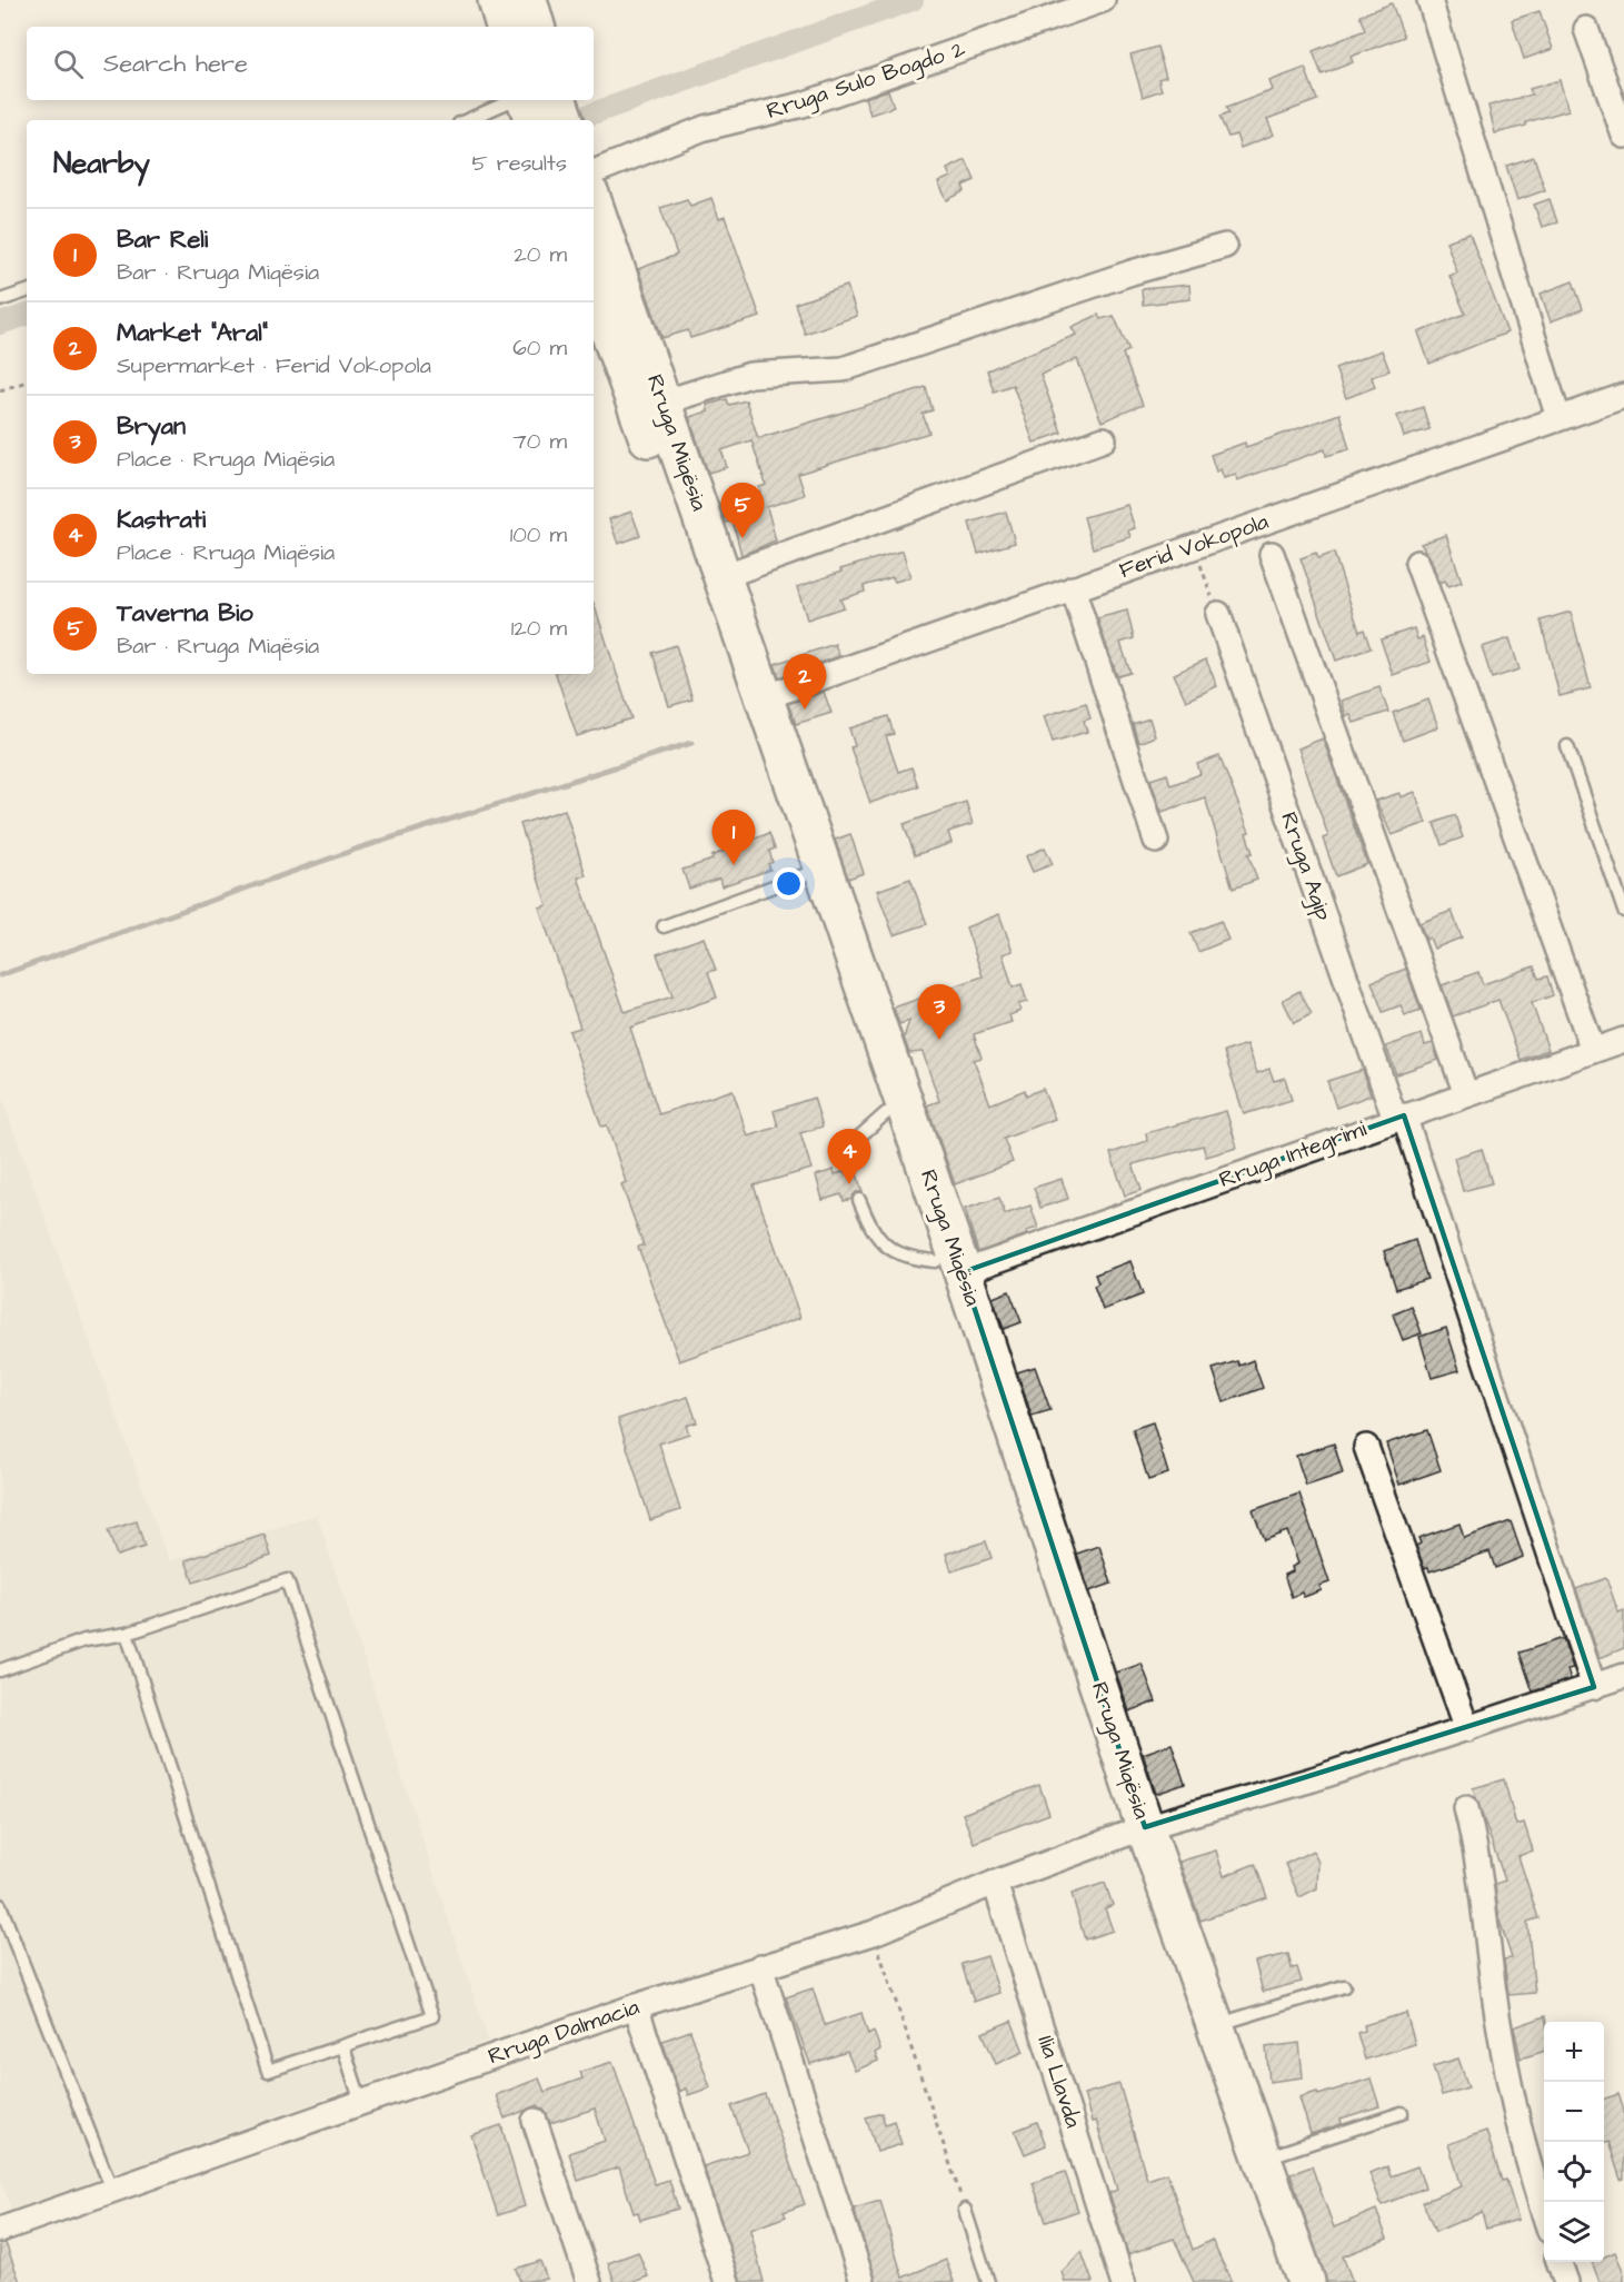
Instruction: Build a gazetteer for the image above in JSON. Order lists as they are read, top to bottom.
{
  "streets": {
    "main road": ["Rruga Miqësia"],
    "street": [
      "Rruga Sulo Bogdo 2",
      "Ferid Vokopola",
      "Rruga Agip",
      "Rruga Integrimi",
      "Rruga Dalmacia",
      "Ilia Llavda"
    ]
  },
  "crossings": [
    ["Rruga Miqësia", "Ferid Vokopola"],
    ["Rruga Miqësia", "Rruga Integrimi"],
    ["Rruga Miqësia", "Rruga Dalmacia"],
    ["Rruga Agip", "Rruga Integrimi"],
    ["Rruga Agip", "Rruga Dalmacia"],
    ["Rruga Dalmacia", "Ilia Llavda"]
  ],
  "page": {
    "search": "Search here",
    "heading": ["Nearby", "5 results"],
    "list": [
      {
        "mark": "1",
        "name": "Bar Reli",
        "note": "Bar · Rruga Miqësia",
        "value": "20 m"
      },
      {
        "mark": "2",
        "name": "Market \"Aral\"",
        "note": "Supermarket · Ferid Vokopola",
        "value": "60 m"
      },
      {
        "mark": "3",
        "name": "Bryan",
        "note": "Place · Rruga Miqësia",
        "value": "70 m"
      },
      {
        "mark": "4",
        "name": "Kastrati",
        "note": "Place · Rruga Miqësia",
        "value": "100 m"
      },
      {
        "mark": "5",
        "name": "Taverna Bio",
        "note": "Bar · Rruga Miqësia",
        "value": "120 m"
      }
    ],
    "pins": [
      "5",
      "2",
      "1",
      "3",
      "4"
    ],
    "map_buttons": ["+", "−"]
  }
}
